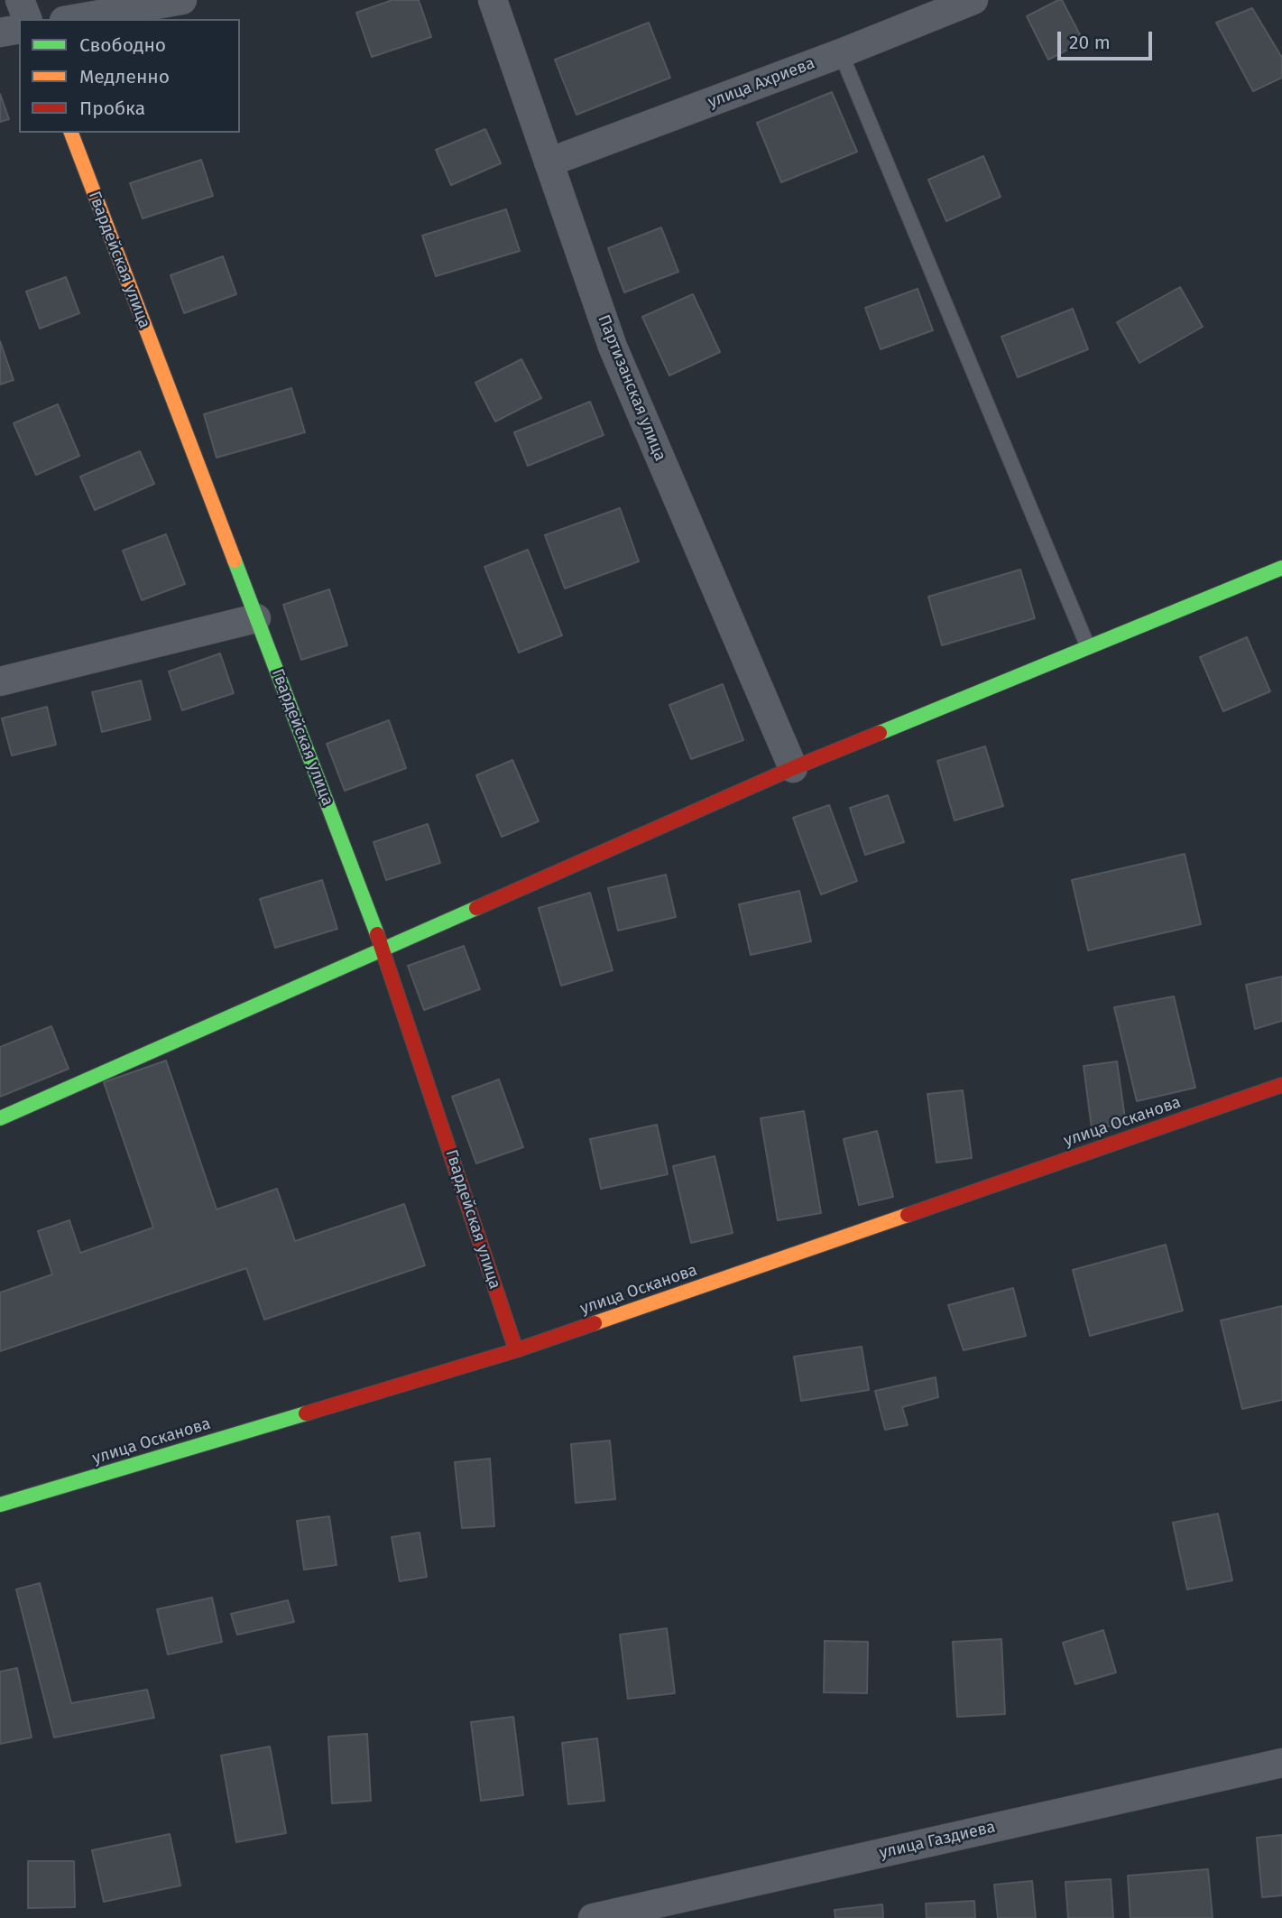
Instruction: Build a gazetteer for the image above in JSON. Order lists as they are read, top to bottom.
{
  "streets": {
    "street": [
      "улица Ахриева",
      "Гвардейская улица",
      "Партизанская улица",
      "улица Осканова",
      "улица Газдиева"
    ]
  },
  "crossings": [
    ["улица Ахриева", "Партизанская улица"],
    ["Гвардейская улица", "улица Осканова"]
  ],
  "legend": ["Свободно", "Медленно", "Пробка"],
  "scale_bar": "20 m"
}
